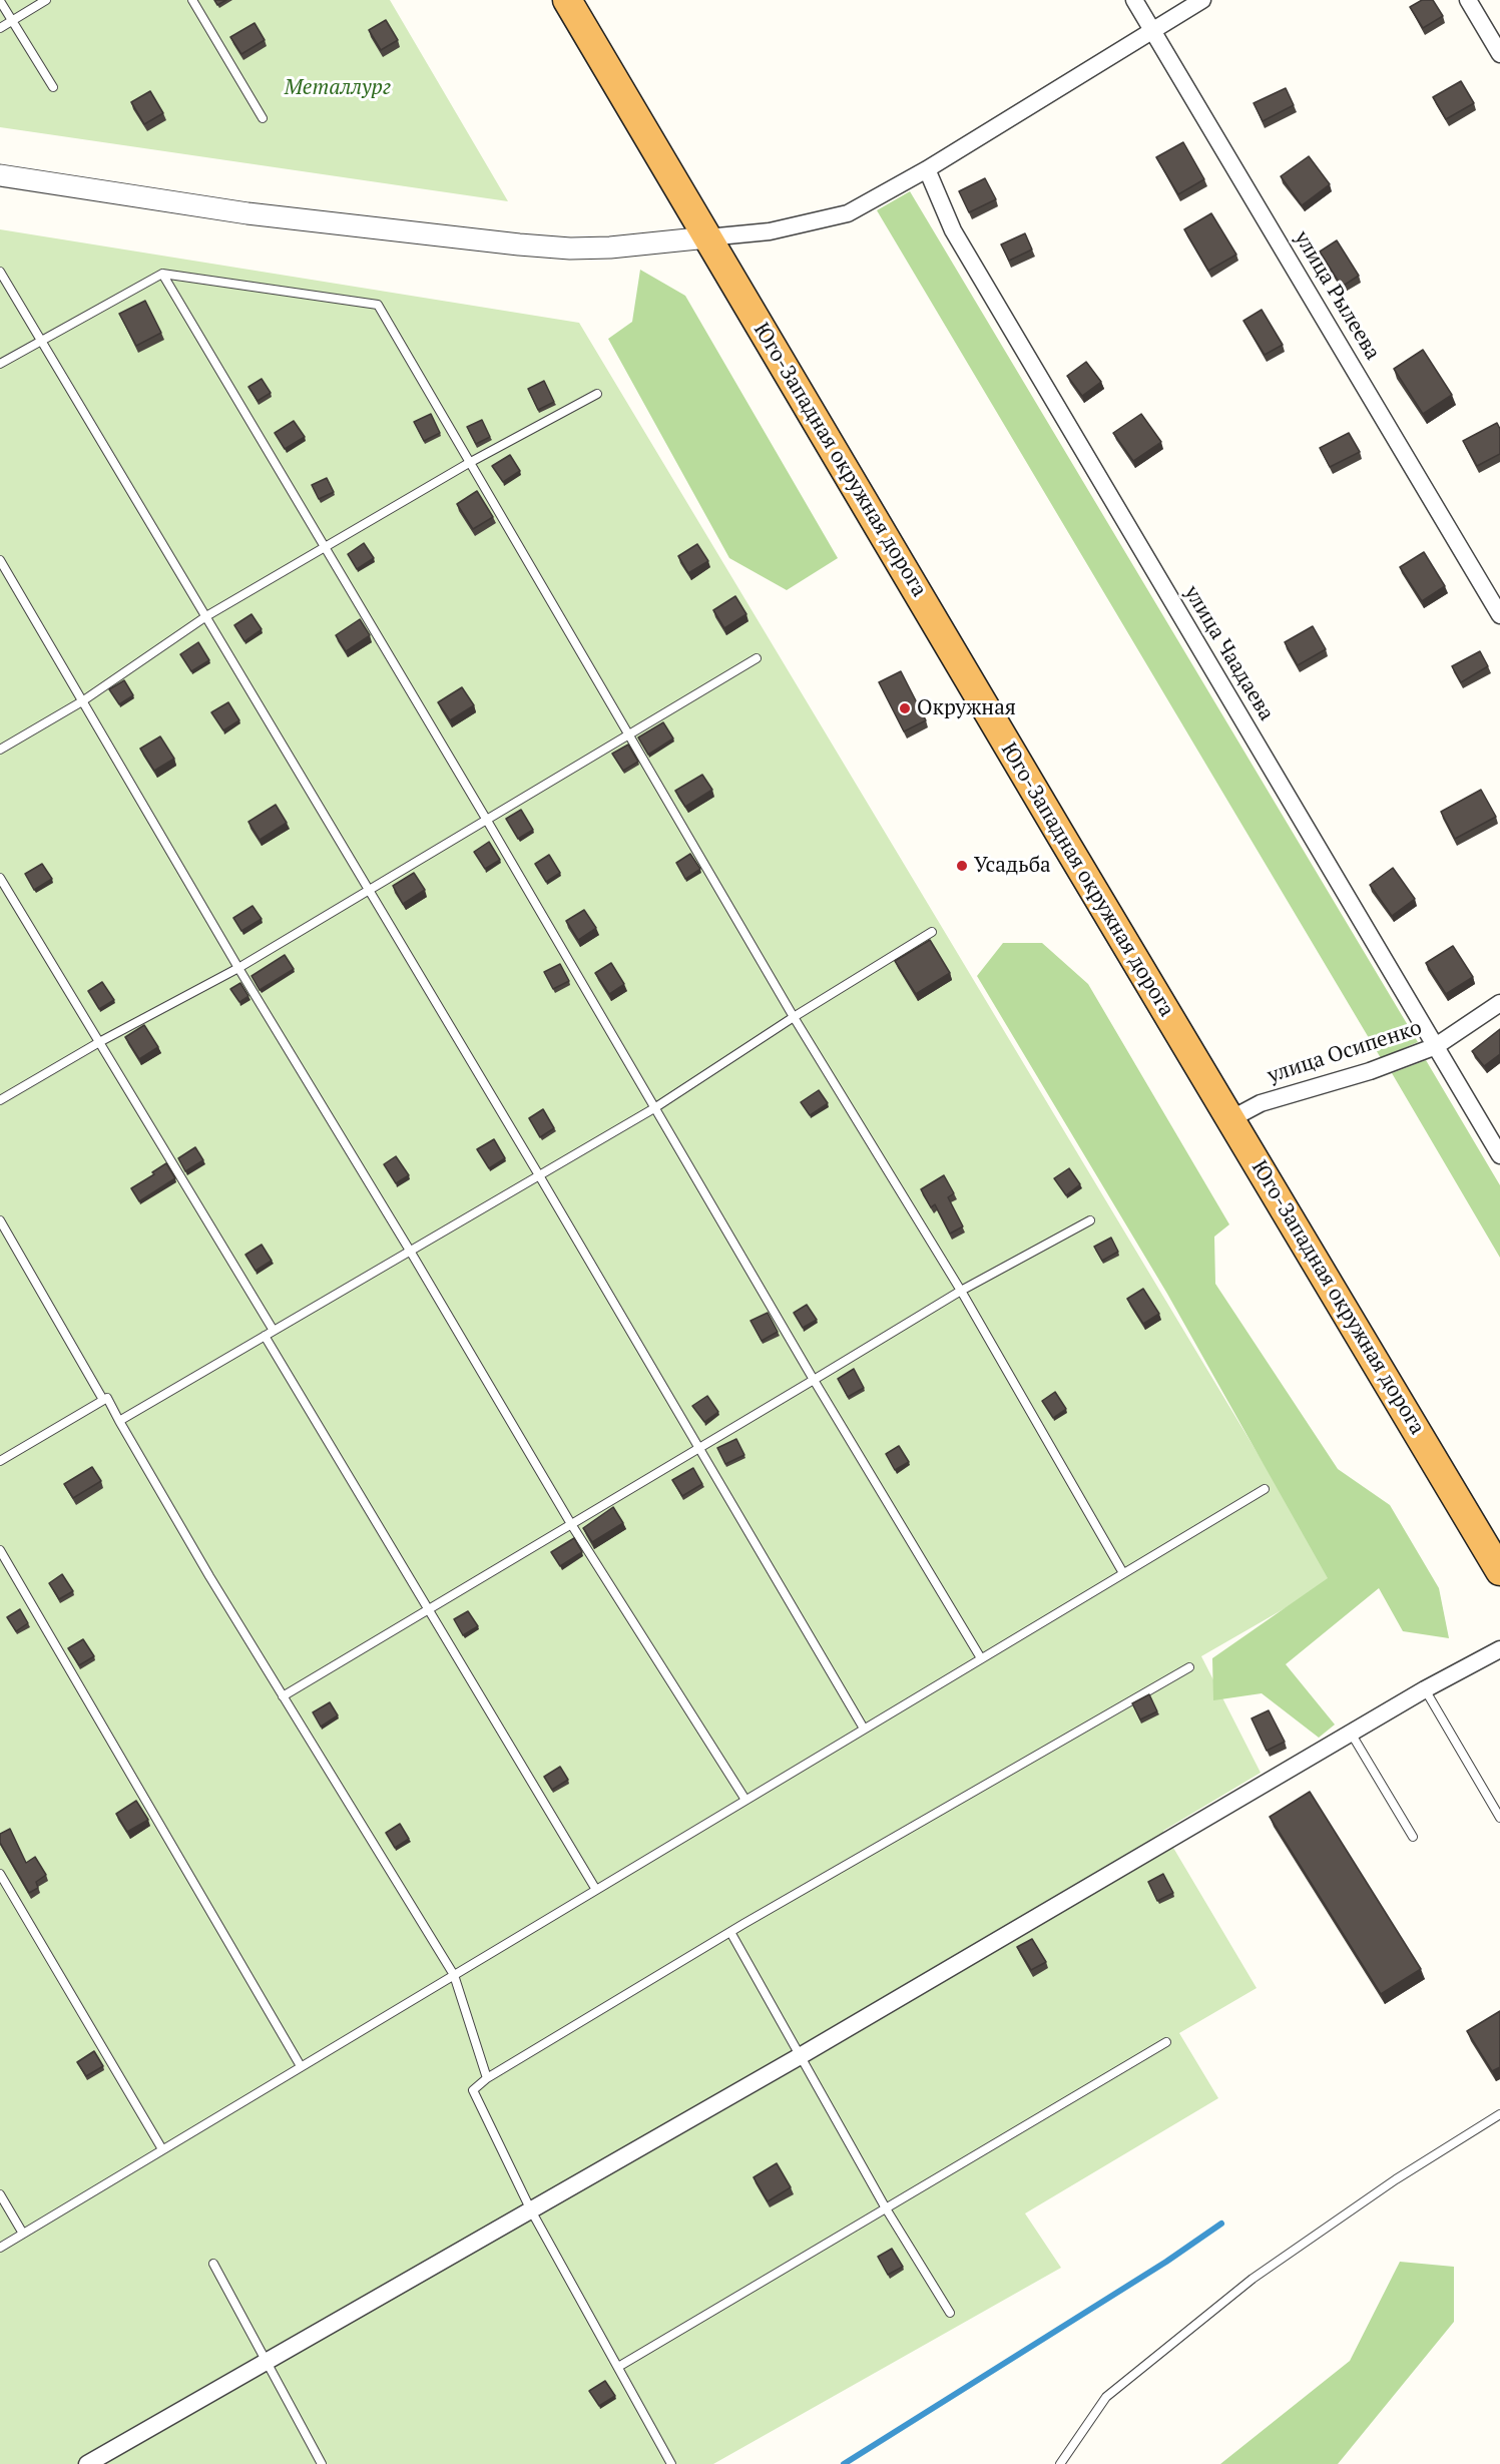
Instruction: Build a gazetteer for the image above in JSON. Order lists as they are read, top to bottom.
{
  "streets": {
    "highway": ["Юго-Западная окружная дорога"],
    "street": ["улица Рылеева", "улица Чаадаева", "улица Осипенко"]
  },
  "crossings": [
    ["Юго-Западная окружная дорога", "улица Осипенко"],
    ["улица Чаадаева", "улица Осипенко"]
  ],
  "parks": ["Металлург"],
  "places": ["Окружная", "Усадьба"]
}
